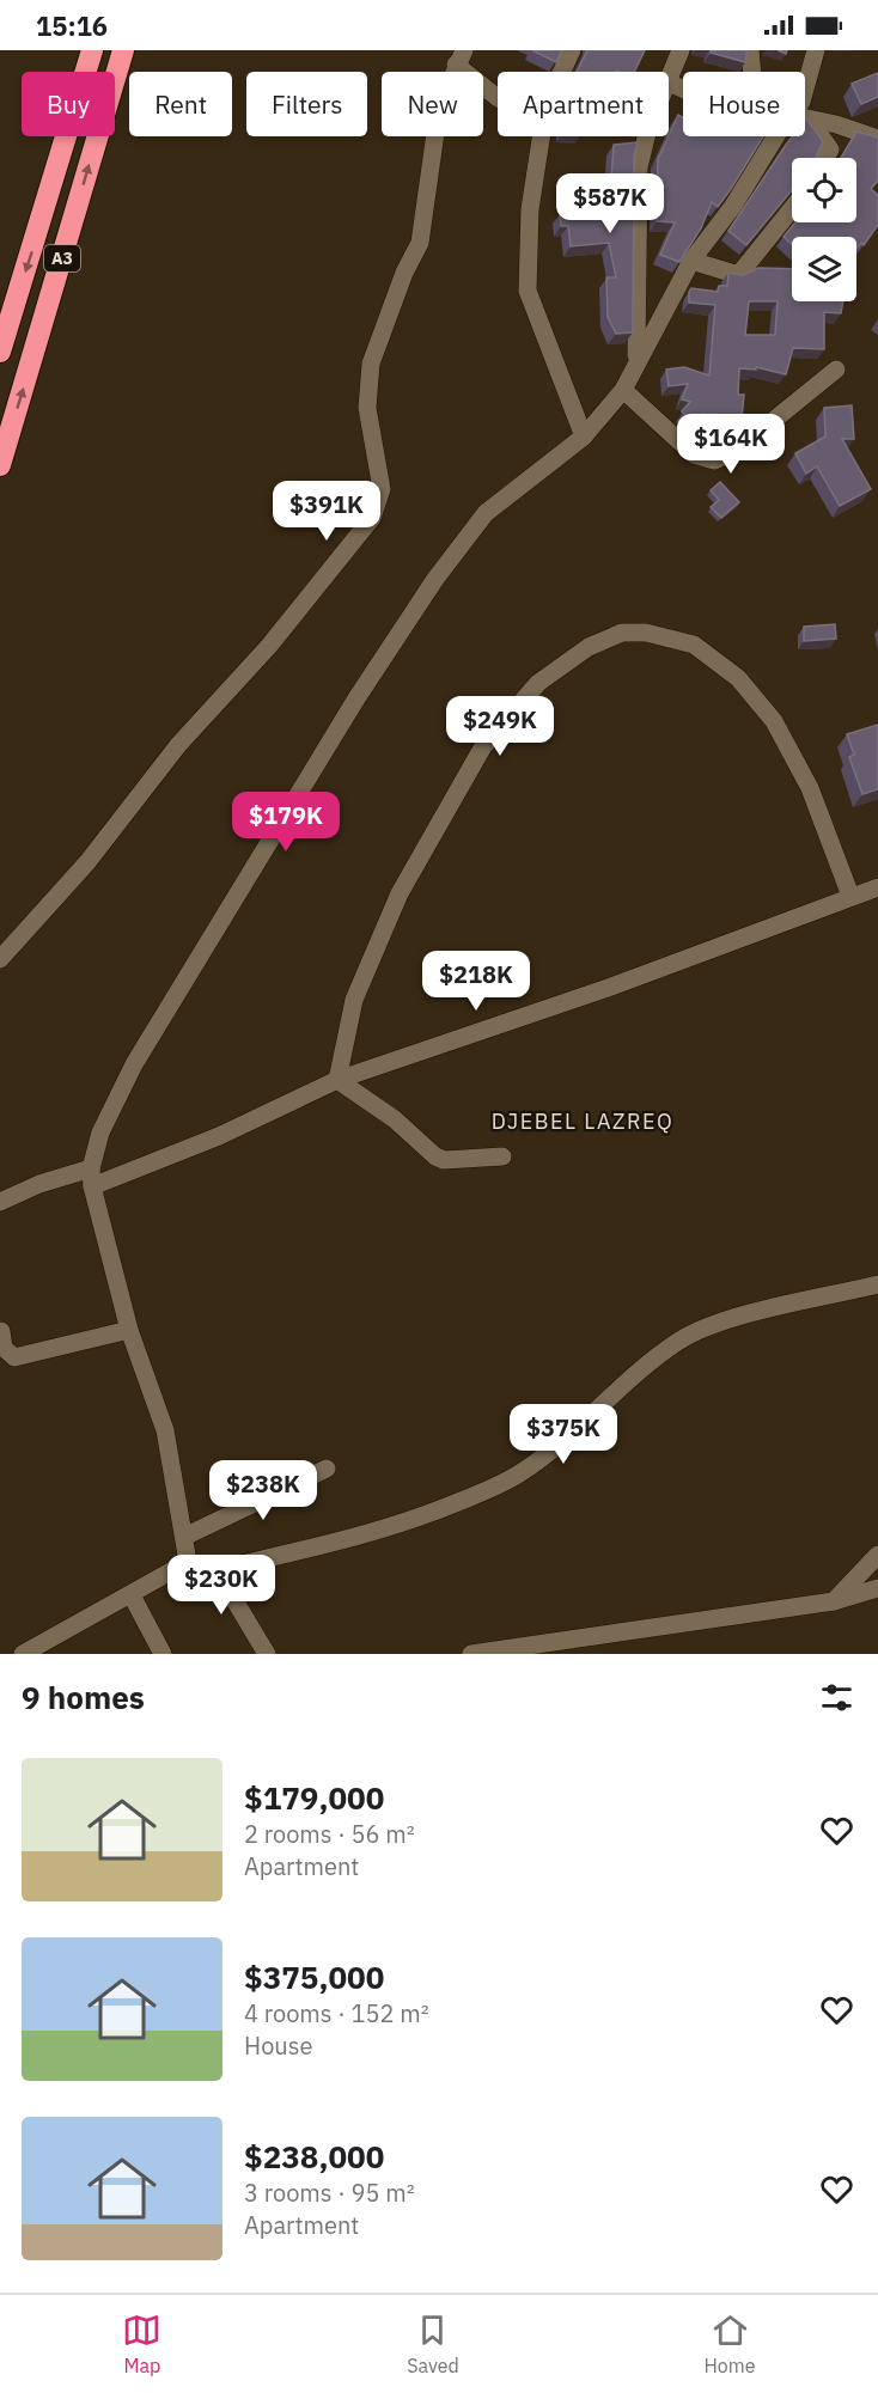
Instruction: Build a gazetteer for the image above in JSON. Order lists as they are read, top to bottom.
{
  "streets": {
    "highway": ["A3"]
  },
  "districts": ["DJEBEL LAZREQ"],
  "page": {
    "status": "15:16",
    "chip": [
      "Buy",
      "Rent",
      "Filters",
      "New",
      "Apartment",
      "House"
    ],
    "price": [
      "$587K",
      "$164K",
      "$391K",
      "$249K",
      "$179K",
      "$218K",
      "$375K",
      "$238K",
      "$230K"
    ],
    "heading": "9 homes",
    "list": [
      {
        "name": "$179,000",
        "note": "2 rooms · 56 m² · Apartment"
      },
      {
        "name": "$375,000",
        "note": "4 rooms · 152 m² · House"
      },
      {
        "name": "$238,000",
        "note": "3 rooms · 95 m² · Apartment"
      }
    ],
    "tabs": ["Map", "Saved", "Home"]
  }
}
